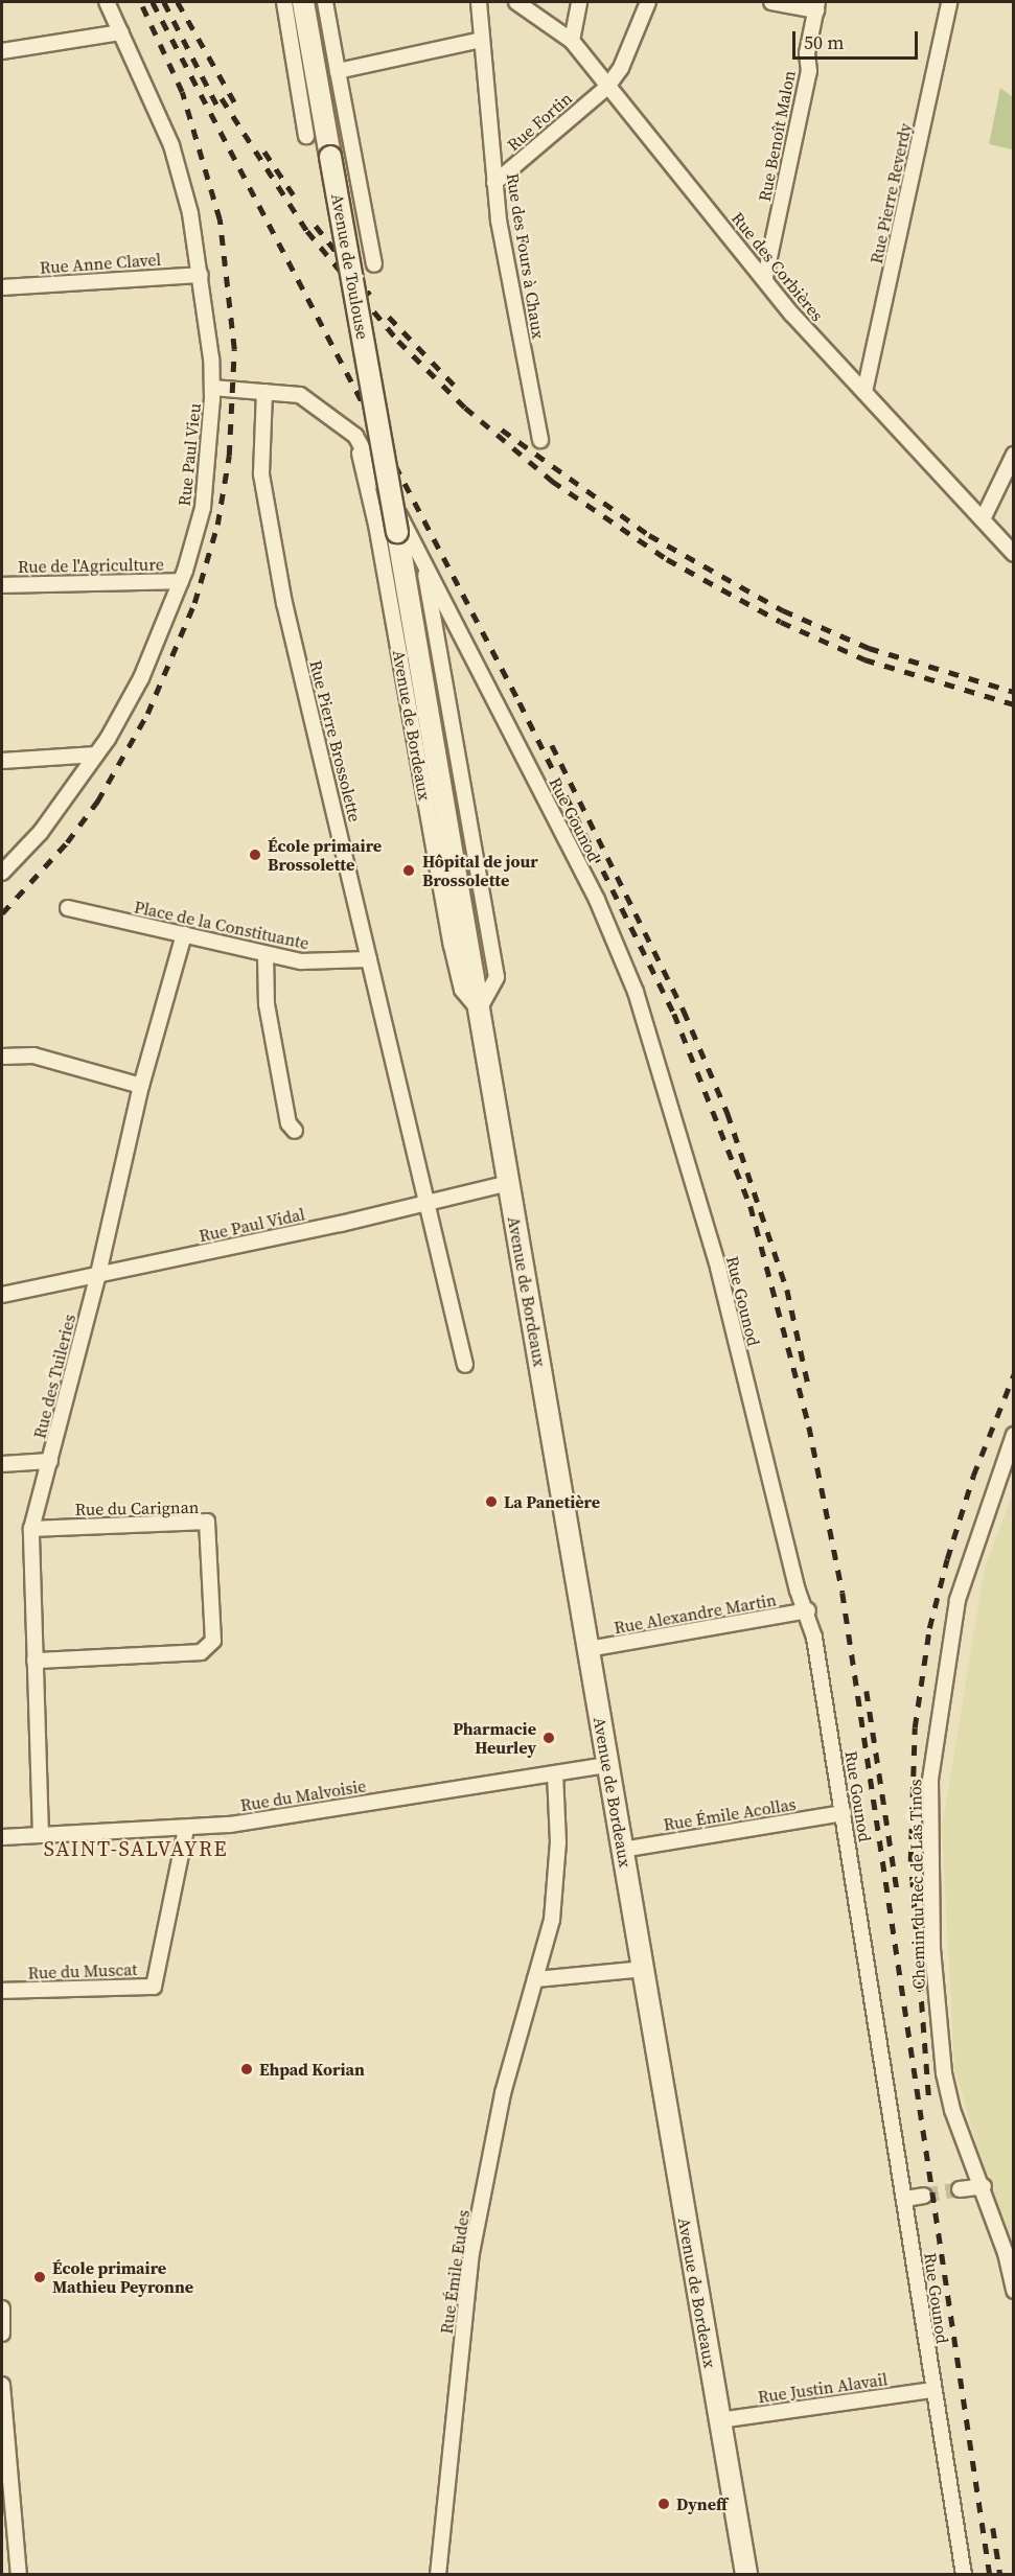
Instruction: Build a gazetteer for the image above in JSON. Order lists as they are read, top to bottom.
{
  "streets": {
    "main road": ["Avenue de Toulouse", "Avenue de Bordeaux"],
    "street": [
      "Rue Fortin",
      "Rue Benoît Malon",
      "Rue Pierre Reverdy",
      "Rue des Fours à Chaux",
      "Rue Anne Clavel",
      "Rue des Corbières",
      "Rue Paul Vieu",
      "Rue de l'Agriculture",
      "Rue Pierre Brossolette",
      "Rue Gounod",
      "Place de la Constituante",
      "Rue Paul Vidal",
      "Rue des Tuileries",
      "Rue du Carignan",
      "Rue Alexandre Martin",
      "Rue du Malvoisie",
      "Rue Émile Acollas",
      "Chemin du Rec de Las Tinos",
      "Rue du Muscat",
      "Rue Émile Eudes",
      "Rue Justin Alavail"
    ]
  },
  "crossings": [
    ["Rue Fortin", "Rue des Fours à Chaux"],
    ["Rue Fortin", "Rue des Corbières"],
    ["Rue Benoît Malon", "Rue des Corbières"],
    ["Rue Pierre Reverdy", "Rue des Corbières"],
    ["Rue Anne Clavel", "Rue Paul Vieu"],
    ["Avenue de Toulouse", "Avenue de Bordeaux"],
    ["Rue Paul Vieu", "Rue de l'Agriculture"],
    ["Rue Paul Vieu", "Rue Gounod"],
    ["Avenue de Bordeaux", "Rue Gounod"],
    ["Avenue de Bordeaux", "Rue Paul Vidal"],
    ["Avenue de Bordeaux", "Rue Alexandre Martin"],
    ["Avenue de Bordeaux", "Rue du Malvoisie"],
    ["Avenue de Bordeaux", "Rue Émile Acollas"],
    ["Avenue de Bordeaux", "Rue Justin Alavail"],
    ["Rue Pierre Brossolette", "Rue Gounod"],
    ["Rue Pierre Brossolette", "Place de la Constituante"],
    ["Rue Pierre Brossolette", "Rue Paul Vidal"],
    ["Rue Gounod", "Rue Alexandre Martin"],
    ["Rue Gounod", "Rue Émile Acollas"],
    ["Rue Gounod", "Rue Justin Alavail"],
    ["Place de la Constituante", "Rue des Tuileries"],
    ["Rue Paul Vidal", "Rue des Tuileries"],
    ["Rue des Tuileries", "Rue du Carignan"],
    ["Rue des Tuileries", "Rue du Malvoisie"],
    ["Rue du Malvoisie", "Rue du Muscat"],
    ["Rue du Malvoisie", "Rue Émile Eudes"]
  ],
  "districts": ["SAINT-SALVAYRE"],
  "places": [
    "École primaire Brossolette",
    "Hôpital de jour Brossolette",
    "La Panetière",
    "Pharmacie Heurley",
    "Ehpad Korian",
    "École primaire Mathieu Peyronne",
    "Dyneff"
  ],
  "scale_bar": "50 m"
}
